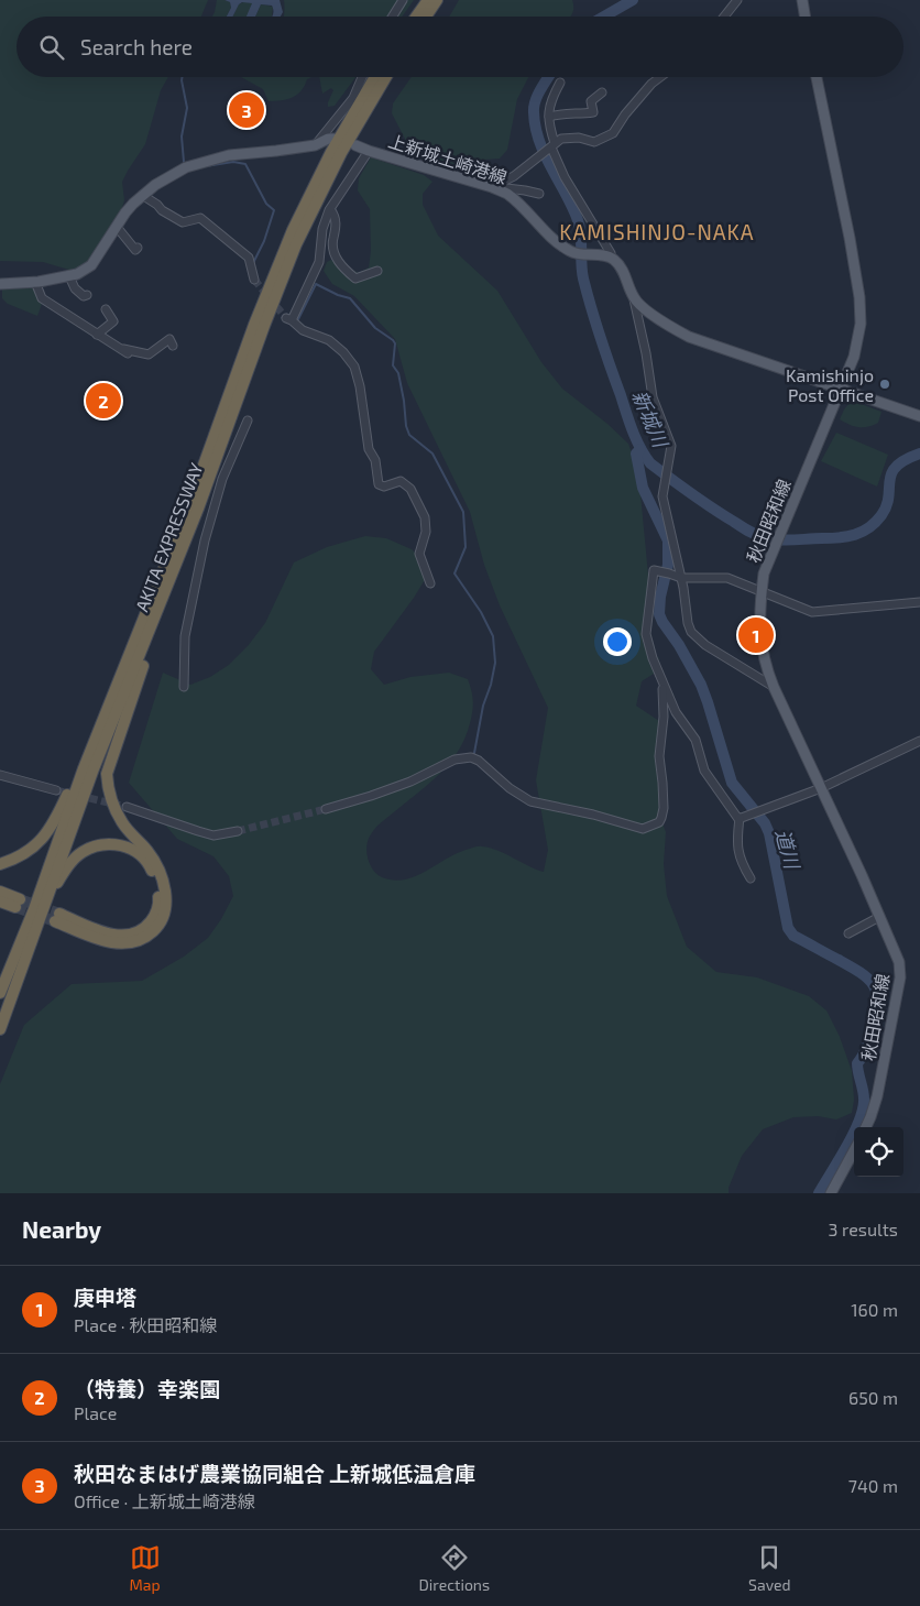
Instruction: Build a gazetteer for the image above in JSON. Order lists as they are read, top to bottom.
{
  "streets": {
    "highway": ["AKITA EXPRESSWAY"],
    "main road": ["上新城土崎港線", "秋田昭和線"]
  },
  "districts": ["KAMISHINJO-NAKA"],
  "water": ["新城川", "道川"],
  "places": ["Kamishinjo Post Office"],
  "page": {
    "search": "Search here",
    "pins": ["3", "2", "1"],
    "heading": ["Nearby", "3 results"],
    "list": [
      {
        "mark": "1",
        "name": "庚申塔",
        "note": "Place · 秋田昭和線",
        "value": "160 m"
      },
      {
        "mark": "2",
        "name": "（特養）幸楽園",
        "note": "Place",
        "value": "650 m"
      },
      {
        "mark": "3",
        "name": "秋田なまはげ農業協同組合 上新城低温倉庫",
        "note": "Office · 上新城土崎港線",
        "value": "740 m"
      }
    ],
    "nav": ["Map", "Directions", "Saved"]
  }
}
